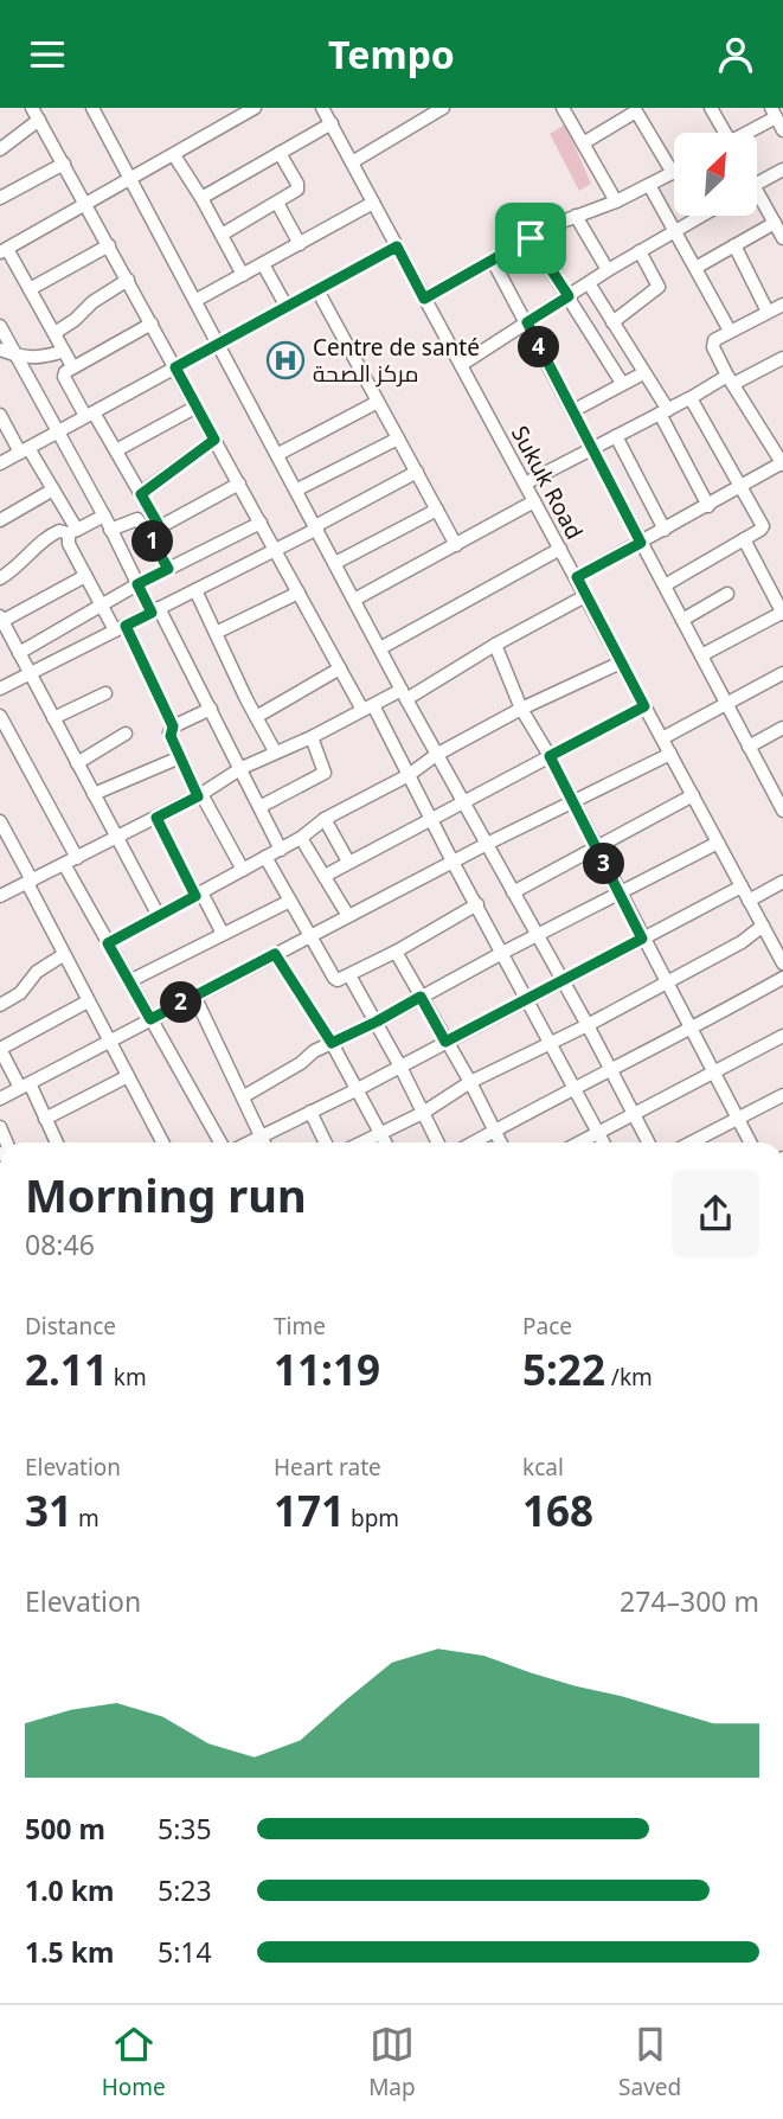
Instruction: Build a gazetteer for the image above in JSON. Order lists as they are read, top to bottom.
{
  "streets": {
    "street": ["Sukuk Road"]
  },
  "places": {
    "hospital": ["Centre de santé مركز الصحة"]
  },
  "north": "top right",
  "page": {
    "header": "Tempo",
    "pins": [
      "4",
      "1",
      "3",
      "2"
    ],
    "heading": ["Morning run", "08:46"],
    "stats": [
      ["Distance", "2.11 km"],
      ["Time", "11:19"],
      ["Pace", "5:22 /km"],
      ["Elevation", "31 m"],
      ["Heart rate", "171 bpm"],
      ["kcal", "168"]
    ],
    "chart": ["Elevation", "274–300 m"],
    "list": [
      {
        "name": "500 m",
        "note": "5:35"
      },
      {
        "name": "1.0 km",
        "note": "5:23"
      },
      {
        "name": "1.5 km",
        "note": "5:14"
      }
    ],
    "tabs": ["Home", "Map", "Saved"]
  }
}
